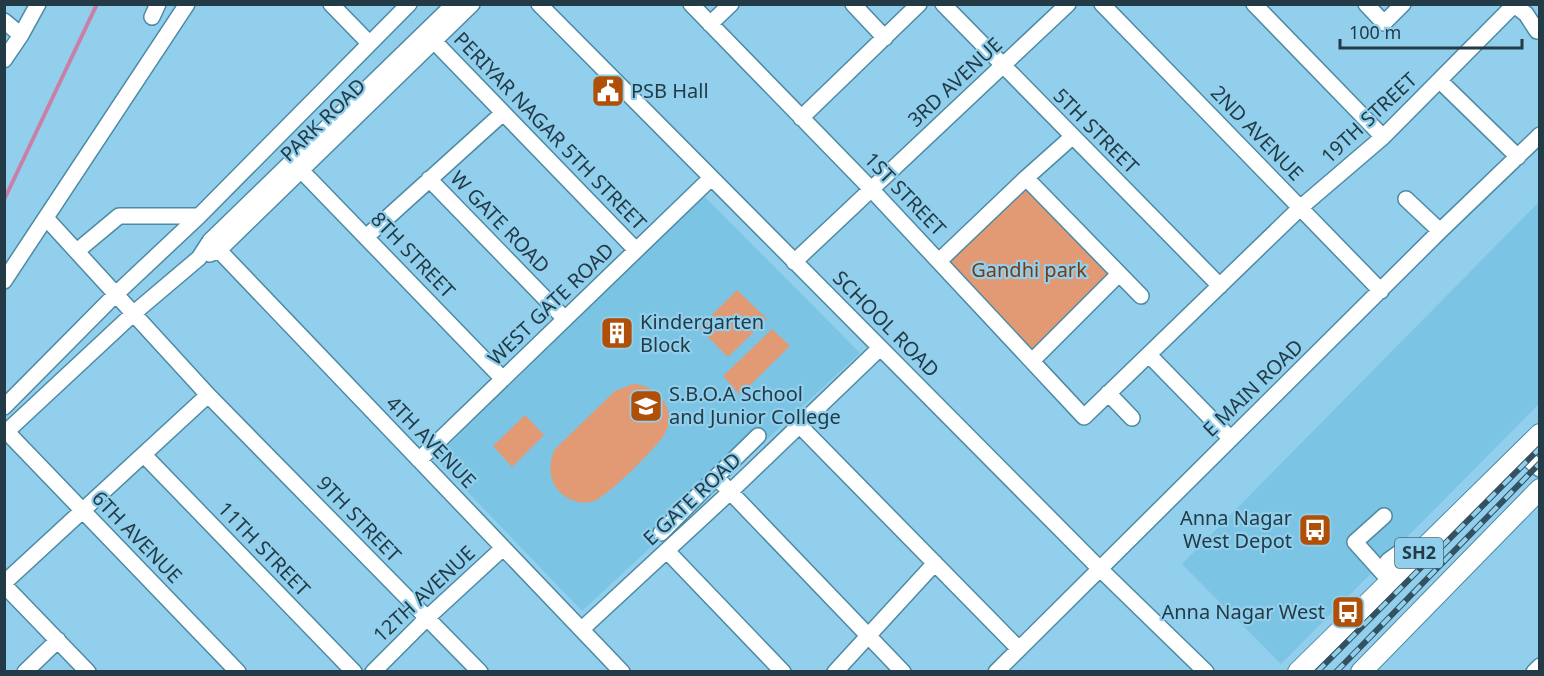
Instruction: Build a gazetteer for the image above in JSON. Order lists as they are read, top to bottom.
{
  "streets": {
    "main road": ["SH2"],
    "street": [
      "3RD AVENUE",
      "19TH STREET",
      "PARK ROAD",
      "PERIYAR NAGAR 5TH STREET",
      "5TH STREET",
      "2ND AVENUE",
      "1ST STREET",
      "W GATE ROAD",
      "8TH STREET",
      "WEST GATE ROAD",
      "SCHOOL ROAD",
      "E MAIN ROAD",
      "4TH AVENUE",
      "E GATE ROAD",
      "9TH STREET",
      "6TH AVENUE",
      "11TH STREET",
      "12TH AVENUE"
    ]
  },
  "crossings": [
    ["3RD AVENUE", "5TH STREET"],
    ["3RD AVENUE", "1ST STREET"],
    ["3RD AVENUE", "SCHOOL ROAD"],
    ["19TH STREET", "5TH STREET"],
    ["19TH STREET", "2ND AVENUE"],
    ["PARK ROAD", "PERIYAR NAGAR 5TH STREET"],
    ["PARK ROAD", "8TH STREET"],
    ["PARK ROAD", "4TH AVENUE"],
    ["PARK ROAD", "9TH STREET"],
    ["PARK ROAD", "6TH AVENUE"],
    ["PERIYAR NAGAR 5TH STREET", "WEST GATE ROAD"],
    ["2ND AVENUE", "E MAIN ROAD"],
    ["W GATE ROAD", "WEST GATE ROAD"],
    ["8TH STREET", "WEST GATE ROAD"],
    ["WEST GATE ROAD", "SCHOOL ROAD"],
    ["WEST GATE ROAD", "4TH AVENUE"],
    ["SCHOOL ROAD", "E MAIN ROAD"],
    ["SCHOOL ROAD", "E GATE ROAD"],
    ["4TH AVENUE", "E GATE ROAD"],
    ["4TH AVENUE", "12TH AVENUE"],
    ["9TH STREET", "12TH AVENUE"]
  ],
  "parks": ["Gandhi park"],
  "places": {
    "public building": ["PSB Hall"],
    "building": ["Kindergarten Block"],
    "school or university": ["S.B.O.A School and Junior College"],
    "bus stop": ["Anna Nagar West Depot", "Anna Nagar West"]
  },
  "scale_bar": "100 m"
}
